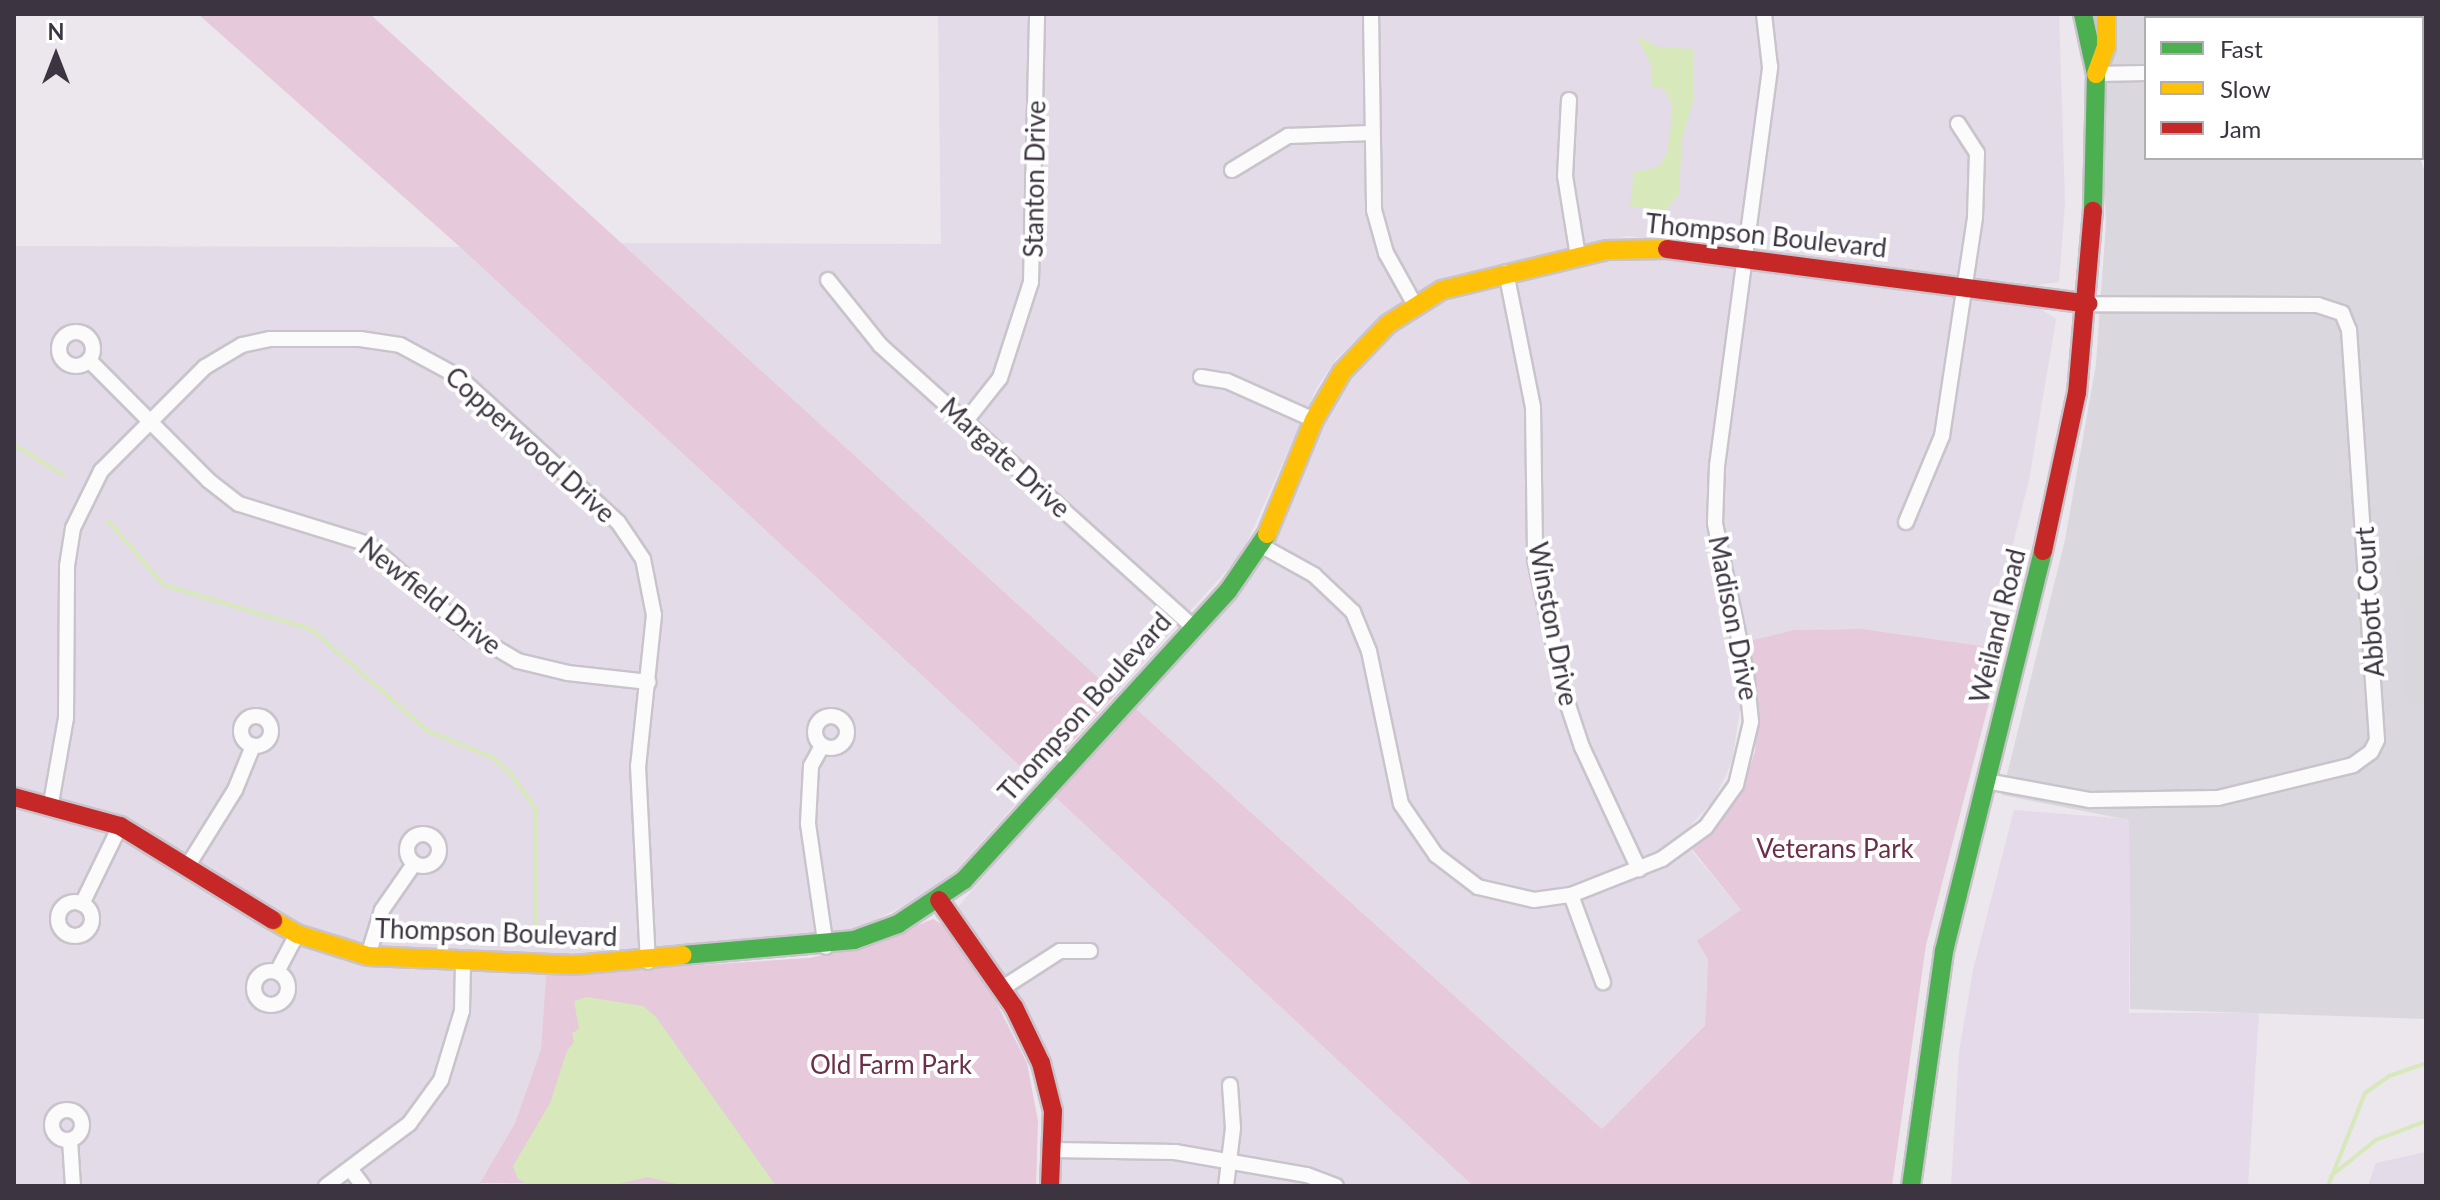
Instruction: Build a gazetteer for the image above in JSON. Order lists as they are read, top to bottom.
{
  "streets": {
    "street": [
      "Stanton Drive",
      "Thompson Boulevard",
      "Copperwood Drive",
      "Margate Drive",
      "Newfield Drive",
      "Abbott Court",
      "Madison Drive",
      "Winston Drive",
      "Weiland Road"
    ]
  },
  "crossings": [
    ["Stanton Drive", "Margate Drive"],
    ["Thompson Boulevard", "Copperwood Drive"],
    ["Thompson Boulevard", "Margate Drive"],
    ["Thompson Boulevard", "Abbott Court"],
    ["Thompson Boulevard", "Madison Drive"],
    ["Thompson Boulevard", "Winston Drive"],
    ["Thompson Boulevard", "Weiland Road"],
    ["Copperwood Drive", "Newfield Drive"],
    ["Abbott Court", "Weiland Road"],
    ["Madison Drive", "Winston Drive"]
  ],
  "parks": ["Veterans Park", "Old Farm Park"],
  "legend": ["Fast", "Slow", "Jam"],
  "north": "top"
}
